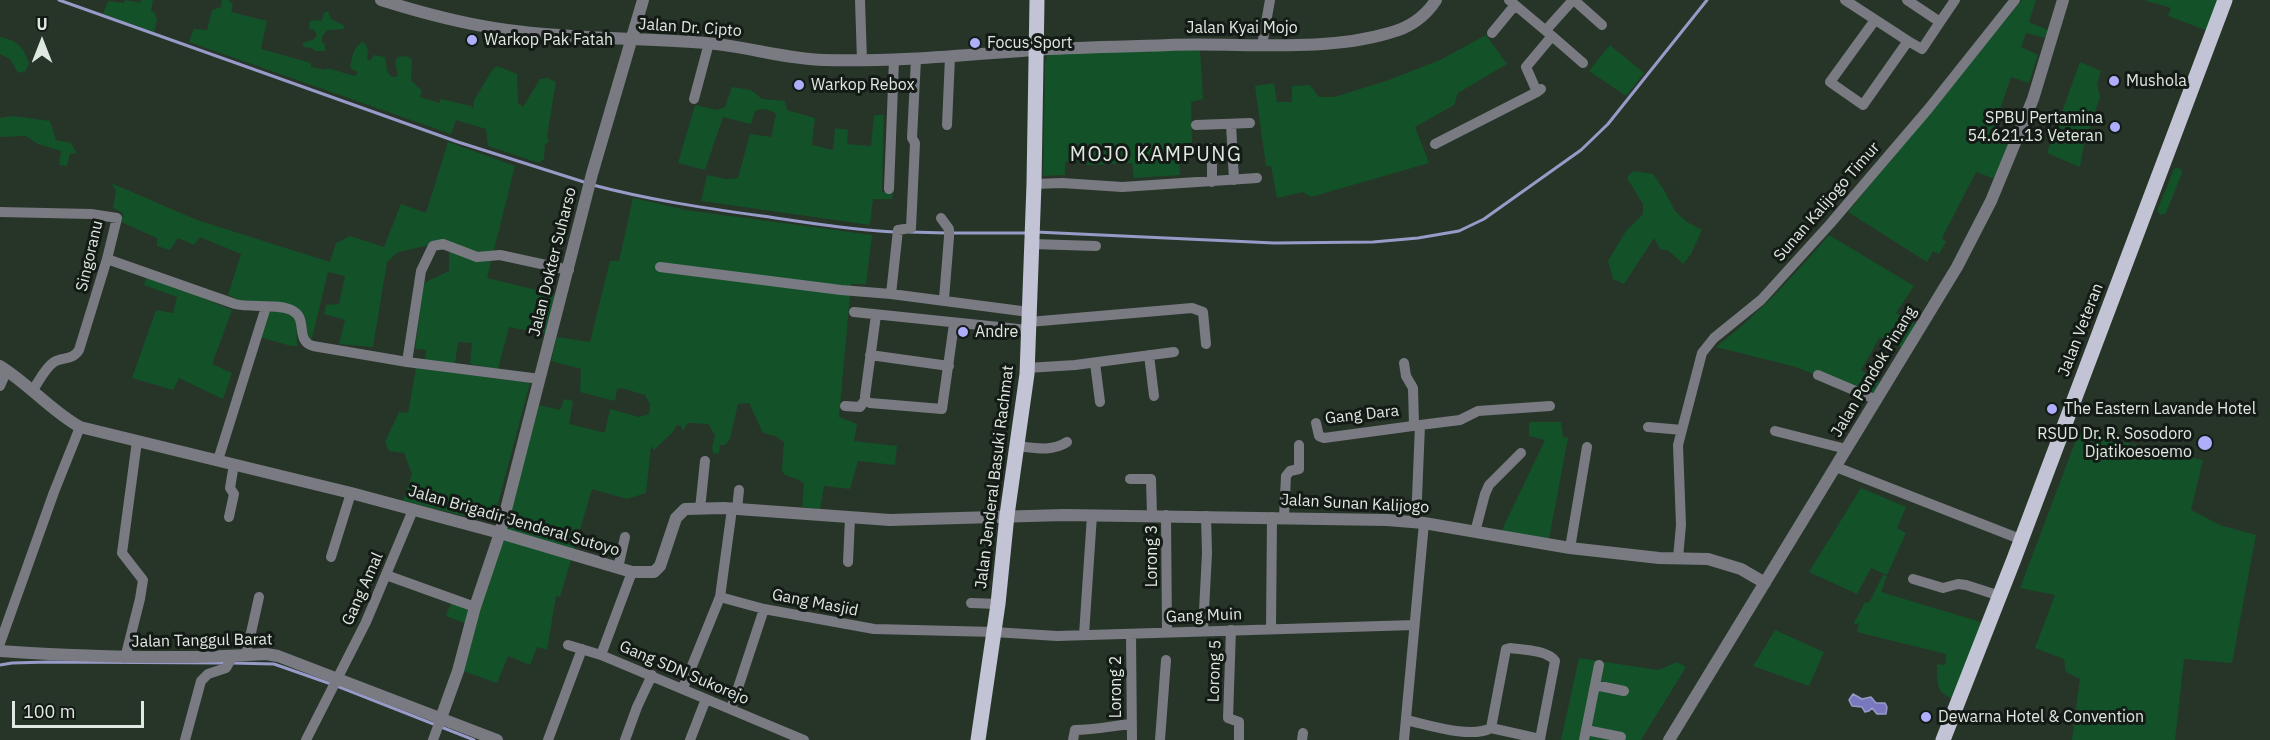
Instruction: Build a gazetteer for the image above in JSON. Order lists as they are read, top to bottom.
{
  "streets": {
    "main road": ["Jalan Veteran", "Jalan Jenderal Basuki Rachmat"],
    "street": [
      "Jalan Dr. Cipto",
      "Jalan Kyai Mojo",
      "Sunan Kalijogo Timur",
      "Singoranu",
      "Jalan Dokter Suharso",
      "Jalan Pondok Pinang",
      "Gang Dara",
      "Jalan Sunan Kalijogo",
      "Jalan Brigadir Jenderal Sutoyo",
      "Lorong 3",
      "Gang Amal",
      "Gang Masjid",
      "Gang Muin",
      "Jalan Tanggul Barat",
      "Lorong 5",
      "Gang SDN Sukorejo",
      "Lorong 2"
    ]
  },
  "crossings": [
    ["Jalan Dr. Cipto", "Jalan Kyai Mojo"],
    ["Jalan Dr. Cipto", "Jalan Dokter Suharso"],
    ["Jalan Dr. Cipto", "Jalan Jenderal Basuki Rachmat"],
    ["Jalan Kyai Mojo", "Jalan Jenderal Basuki Rachmat"],
    ["Sunan Kalijogo Timur", "Jalan Sunan Kalijogo"],
    ["Singoranu", "Jalan Brigadir Jenderal Sutoyo"],
    ["Jalan Dokter Suharso", "Jalan Brigadir Jenderal Sutoyo"],
    ["Jalan Dokter Suharso", "Jalan Tanggul Barat"],
    ["Jalan Pondok Pinang", "Jalan Sunan Kalijogo"],
    ["Gang Dara", "Jalan Sunan Kalijogo"],
    ["Gang Dara", "Gang Muin"],
    ["Jalan Jenderal Basuki Rachmat", "Jalan Sunan Kalijogo"],
    ["Jalan Jenderal Basuki Rachmat", "Jalan Brigadir Jenderal Sutoyo"],
    ["Jalan Jenderal Basuki Rachmat", "Gang Masjid"],
    ["Jalan Jenderal Basuki Rachmat", "Gang Muin"],
    ["Jalan Sunan Kalijogo", "Jalan Brigadir Jenderal Sutoyo"],
    ["Jalan Sunan Kalijogo", "Lorong 3"],
    ["Jalan Brigadir Jenderal Sutoyo", "Gang Amal"],
    ["Jalan Brigadir Jenderal Sutoyo", "Gang SDN Sukorejo"],
    ["Lorong 3", "Gang Muin"],
    ["Gang Amal", "Jalan Tanggul Barat"],
    ["Gang Masjid", "Gang Muin"],
    ["Gang Muin", "Lorong 5"],
    ["Gang Muin", "Lorong 2"]
  ],
  "districts": ["MOJO KAMPUNG"],
  "places": [
    "Warkop Pak Fatah",
    "Focus Sport",
    "Mushola",
    "Warkop Rebox",
    "SPBU Pertamina 54.621.13 Veteran",
    "Andre",
    "The Eastern Lavande Hotel",
    "RSUD Dr. R. Sosodoro Djatikoesoemo",
    "Dewarna Hotel & Convention"
  ],
  "scale_bar": "100 m",
  "north": "top"
}
